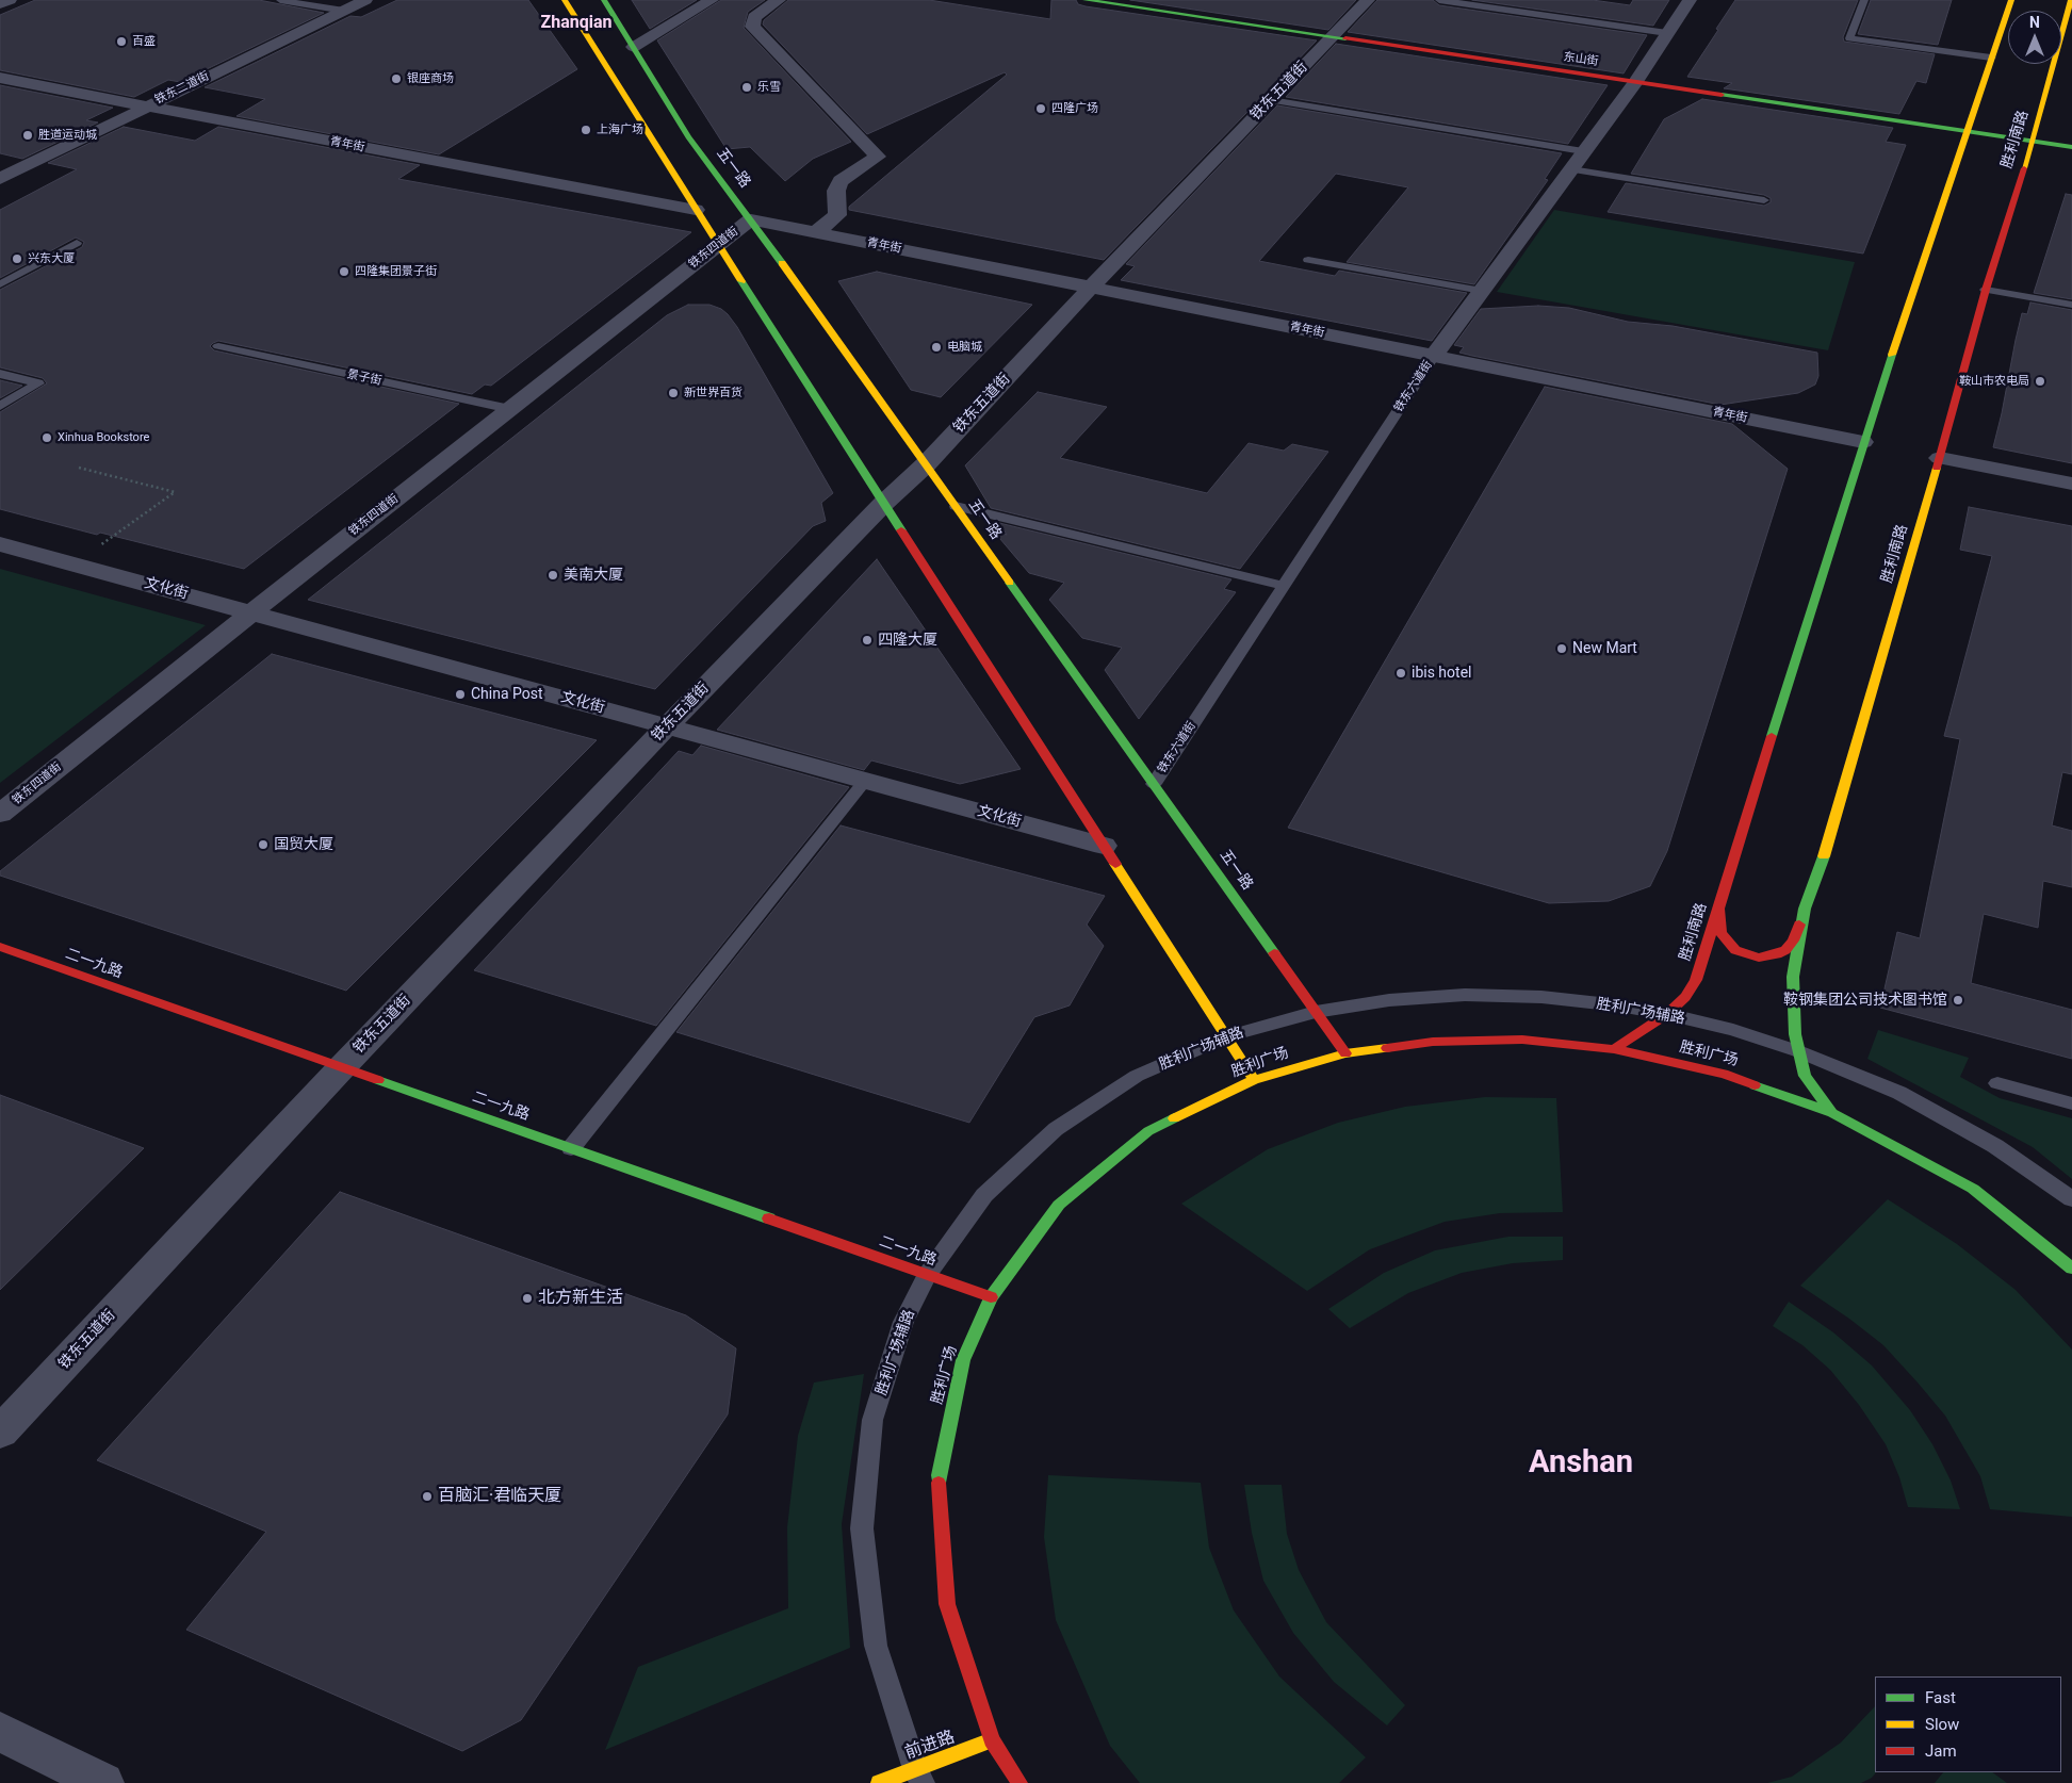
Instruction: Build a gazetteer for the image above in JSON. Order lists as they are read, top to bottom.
{
  "streets": {
    "main road": [
      "东山街",
      "胜利南路",
      "五一路",
      "二一九路",
      "胜利广场",
      "前进路"
    ],
    "street": [
      "铁东二道街",
      "铁东五道街",
      "青年街",
      "铁东四道街",
      "铁东六道街",
      "文化街"
    ],
    "lane": ["景子街", "胜利广场辅路"]
  },
  "crossings": [
    ["东山街", "铁东五道街"],
    ["东山街", "胜利南路"],
    ["东山街", "铁东六道街"],
    ["铁东二道街", "青年街"],
    ["铁东五道街", "青年街"],
    ["铁东五道街", "五一路"],
    ["铁东五道街", "文化街"],
    ["铁东五道街", "二一九路"],
    ["胜利南路", "青年街"],
    ["胜利南路", "胜利广场辅路"],
    ["胜利南路", "胜利广场"],
    ["青年街", "五一路"],
    ["青年街", "铁东四道街"],
    ["青年街", "铁东六道街"],
    ["五一路", "铁东四道街"],
    ["五一路", "铁东六道街"],
    ["五一路", "胜利广场辅路"],
    ["五一路", "胜利广场"],
    ["铁东四道街", "景子街"],
    ["铁东四道街", "文化街"],
    ["二一九路", "胜利广场辅路"],
    ["二一九路", "胜利广场"],
    ["胜利广场辅路", "前进路"],
    ["胜利广场", "前进路"]
  ],
  "districts": ["Zhanqian", "Anshan"],
  "places": [
    "百盛",
    "银座商场",
    "乐雪",
    "四隆广场",
    "上海广场",
    "胜道运动城",
    "兴东大厦",
    "四隆集团景子街",
    "电脑城",
    "鞍山市农电局",
    "新世界百货",
    "Xinhua Bookstore",
    "美南大厦",
    "四隆大厦",
    "New Mart",
    "ibis hotel",
    "China Post",
    "国贸大厦",
    "鞍钢集团公司技术图书馆",
    "北方新生活",
    "百脑汇·君临天厦"
  ],
  "legend": ["Fast", "Slow", "Jam"],
  "north": "top"
}
